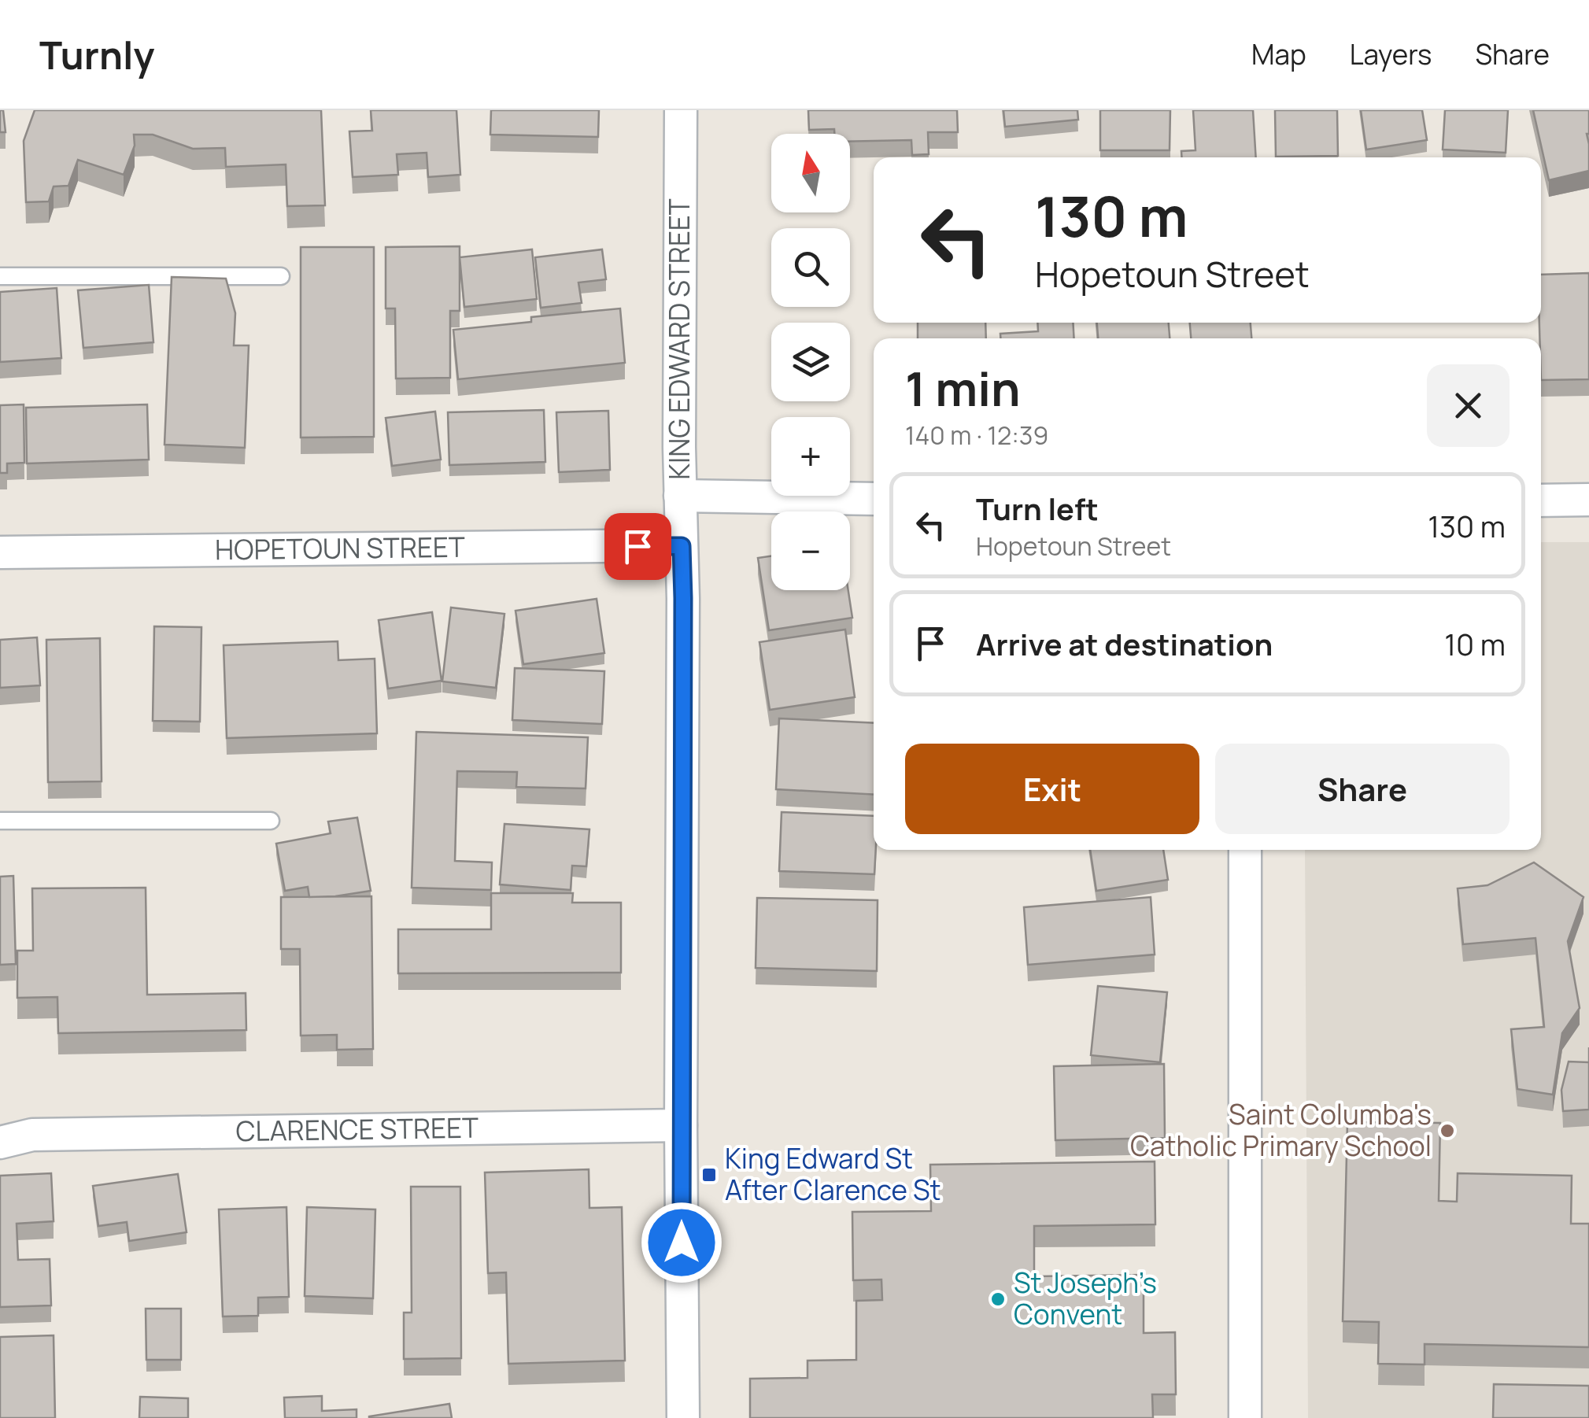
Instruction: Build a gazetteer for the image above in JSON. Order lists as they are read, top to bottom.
{
  "streets": {
    "street": ["KING EDWARD STREET", "HOPETOUN STREET", "CLARENCE STREET"]
  },
  "crossings": [
    ["KING EDWARD STREET", "HOPETOUN STREET"],
    ["KING EDWARD STREET", "CLARENCE STREET"]
  ],
  "places": {
    "other": ["Saint Columba's Catholic Primary School", "St Joseph’s Convent"],
    "transit": ["King Edward St After Clarence St"]
  },
  "north": "top",
  "page": {
    "header": "Turnly",
    "nav": ["Map", "Layers", "Share"],
    "map_buttons": ["+", "−"],
    "turn": ["130 m", "Hopetoun Street"],
    "heading": ["1 min", "140 m · 12:39"],
    "list": [
      {
        "name": "Turn left",
        "note": "Hopetoun Street",
        "value": "130 m"
      },
      {
        "name": "Arrive at destination",
        "value": "10 m"
      }
    ],
    "buttons": ["Exit", "Share"]
  }
}
